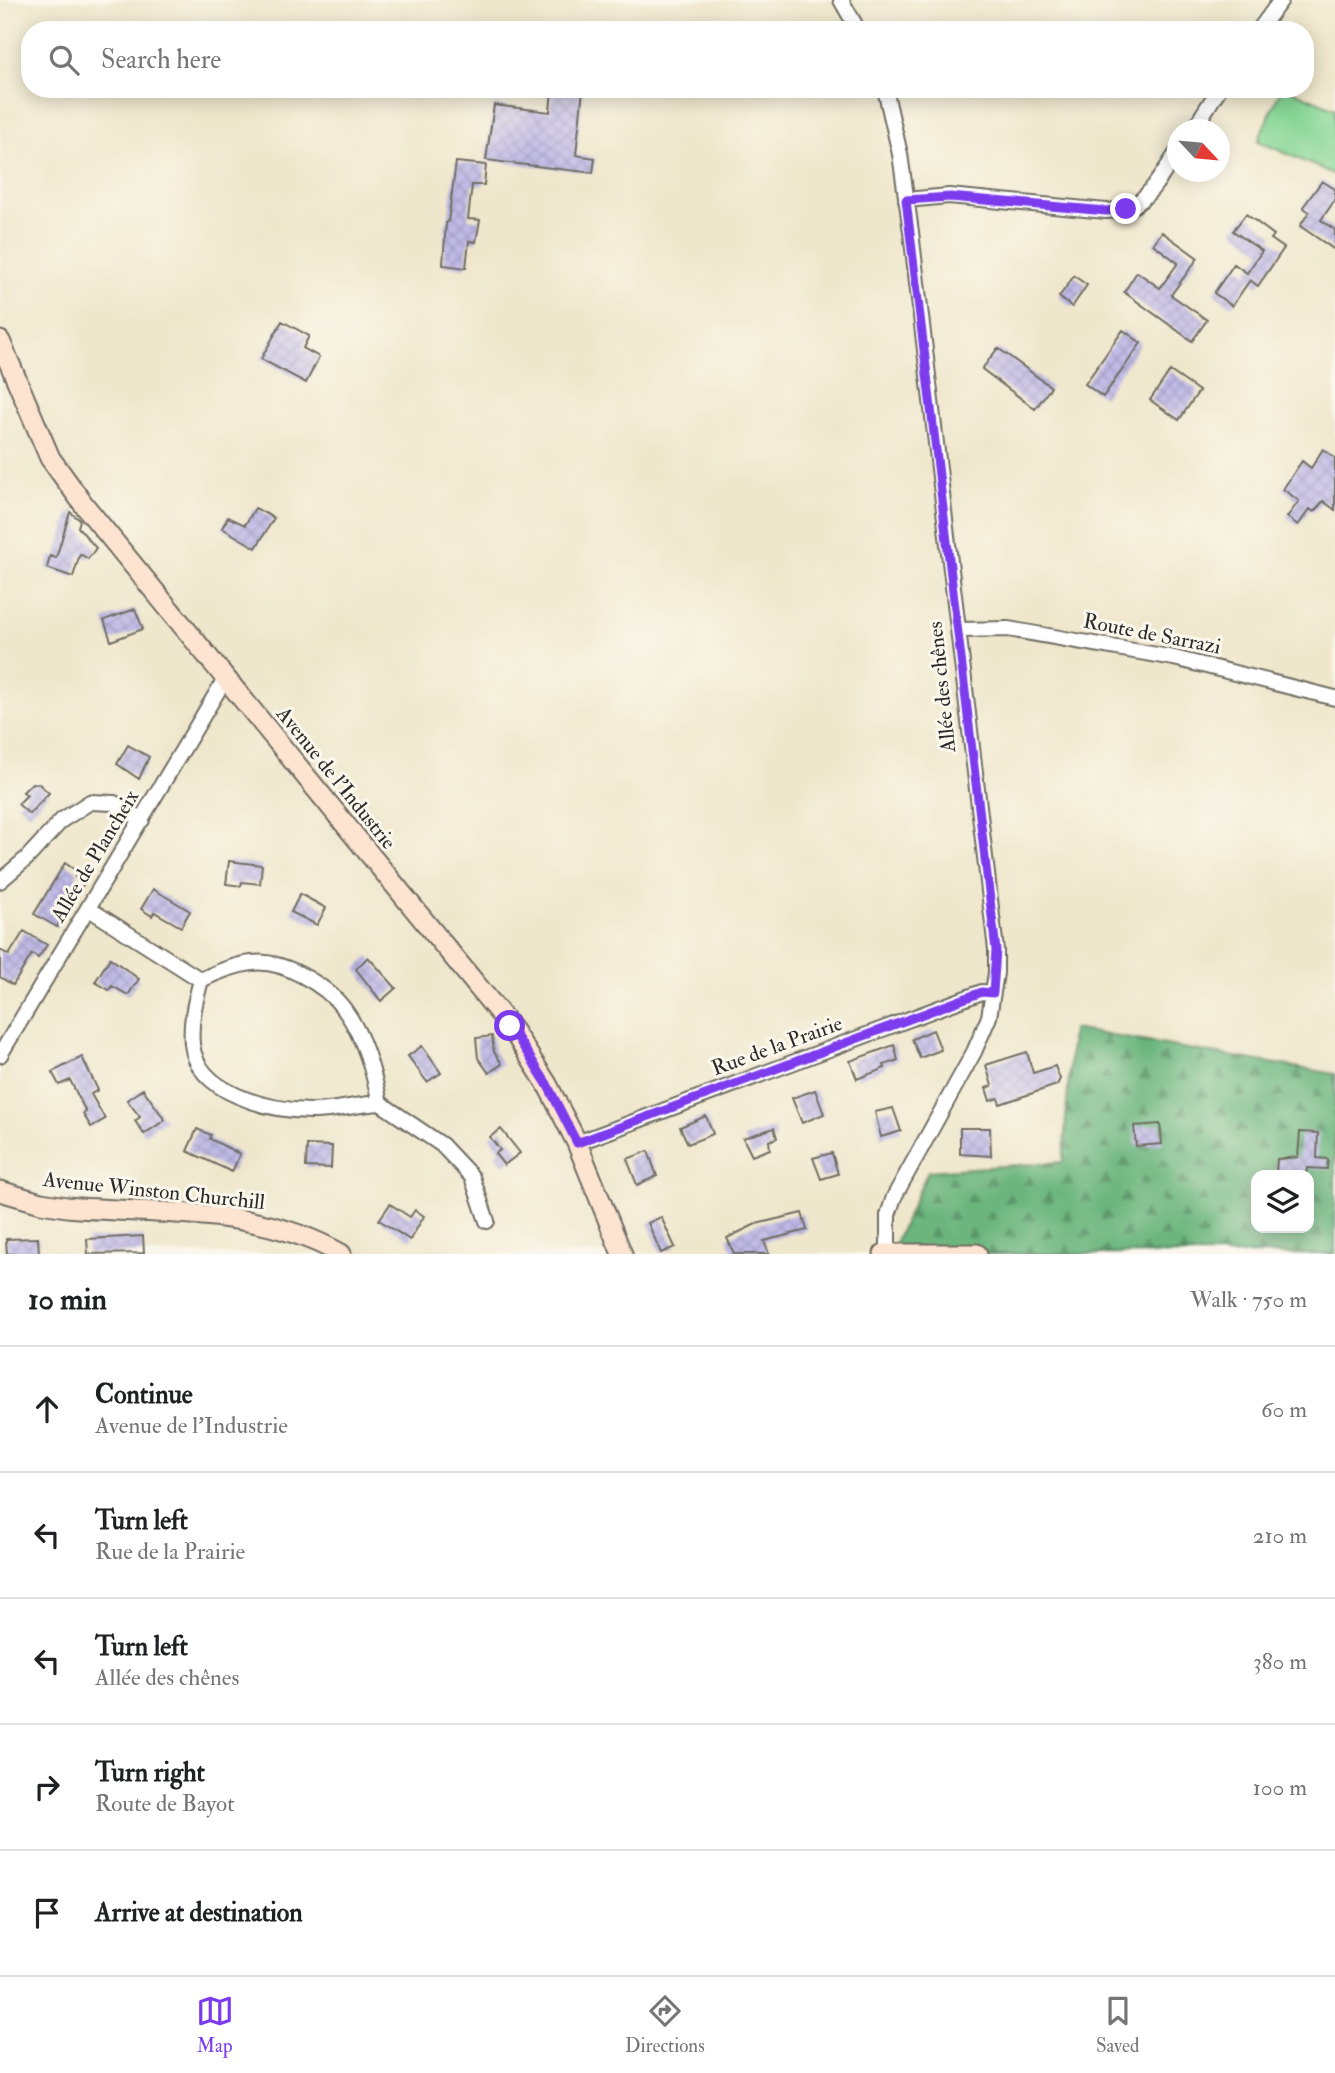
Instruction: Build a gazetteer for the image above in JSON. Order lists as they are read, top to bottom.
{
  "streets": {
    "street": [
      "Route de Sarrazi",
      "Allée des chênes",
      "Avenue de l'Industrie",
      "Allée de Plancheix",
      "Rue de la Prairie",
      "Avenue Winston Churchill"
    ]
  },
  "crossings": [
    ["Route de Sarrazi", "Allée des chênes"],
    ["Allée des chênes", "Rue de la Prairie"],
    ["Avenue de l'Industrie", "Allée de Plancheix"],
    ["Avenue de l'Industrie", "Rue de la Prairie"]
  ],
  "north": "bottom right",
  "page": {
    "search": "Search here",
    "heading": ["10 min", "Walk · 750 m"],
    "list": [
      ["Continue", "Avenue de l'Industrie", "60 m"],
      ["Turn left", "Rue de la Prairie", "210 m"],
      ["Turn left", "Allée des chênes", "380 m"],
      ["Turn right", "Route de Bayot", "100 m"],
      "Arrive at destination"
    ],
    "nav": ["Map", "Directions", "Saved"]
  }
}
